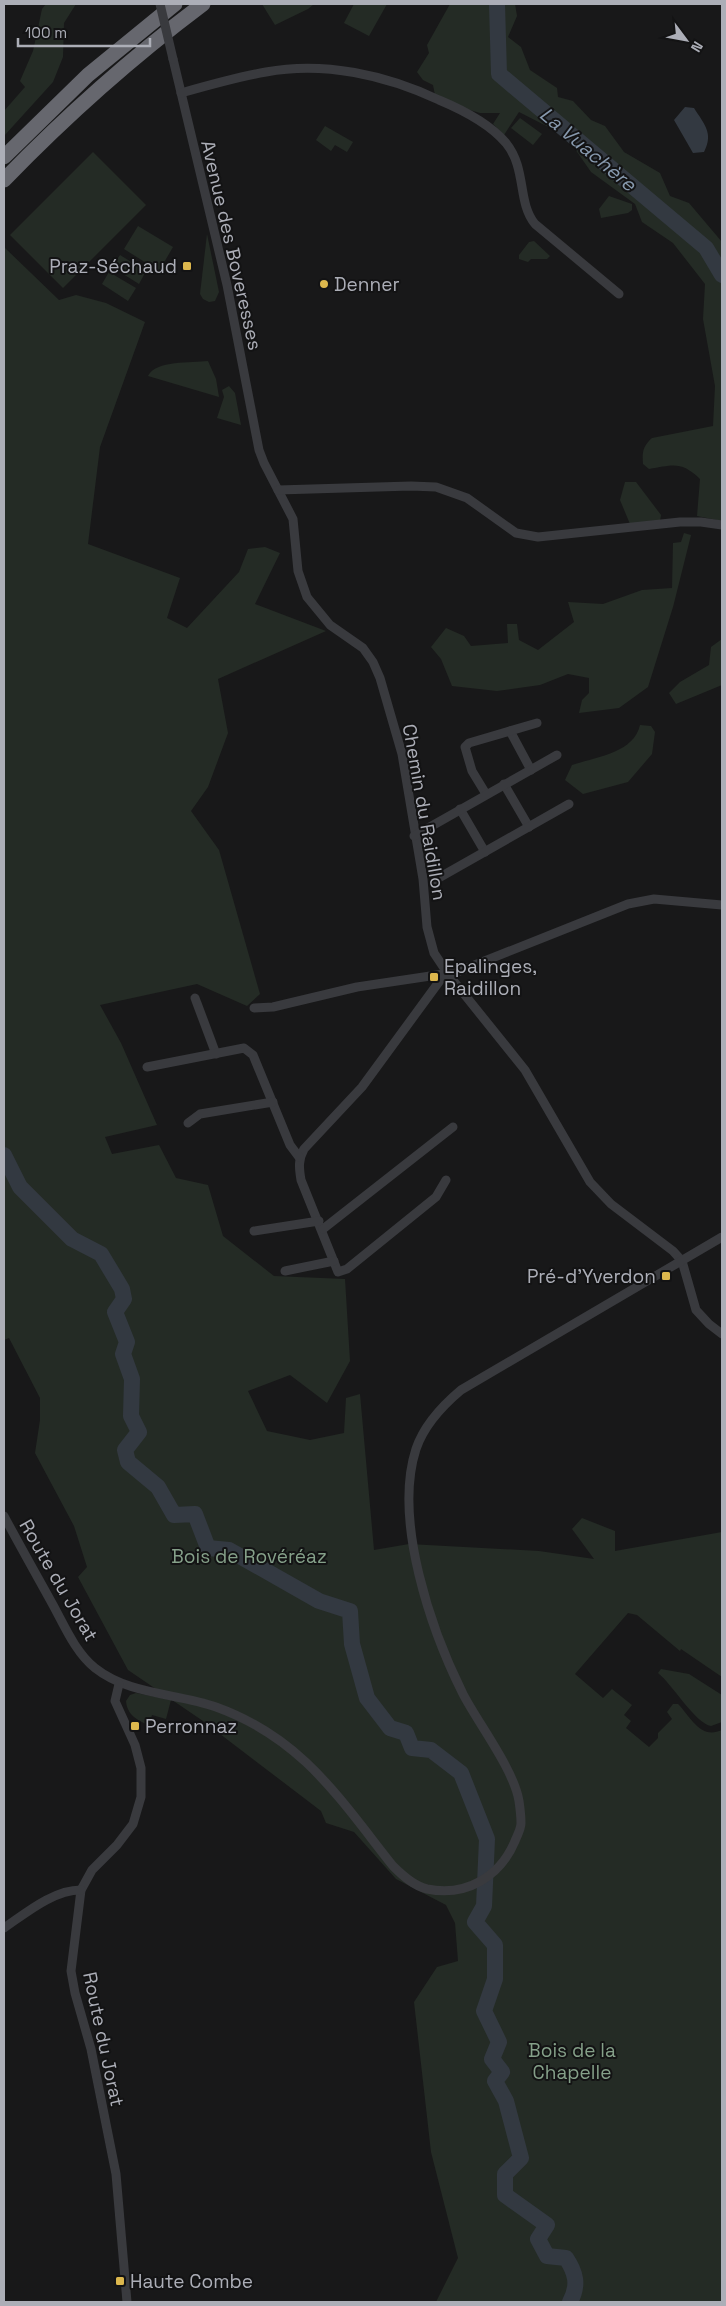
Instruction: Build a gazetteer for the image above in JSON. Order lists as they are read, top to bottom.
{
  "streets": {
    "street": ["Avenue des Boveresses", "Chemin du Raidillon", "Route du Jorat"]
  },
  "crossings": [
    ["Avenue des Boveresses", "Chemin du Raidillon"]
  ],
  "water": ["La Vuachère"],
  "parks": ["Bois de Rovéréaz", "Bois de la Chapelle"],
  "places": {
    "transit": [
      "Praz-Séchaud",
      "Epalinges, Raidillon",
      "Pré-d'Yverdon",
      "Perronnaz",
      "Haute Combe"
    ],
    "other": ["Denner"]
  },
  "scale_bar": "100 m",
  "north": "bottom right"
}
